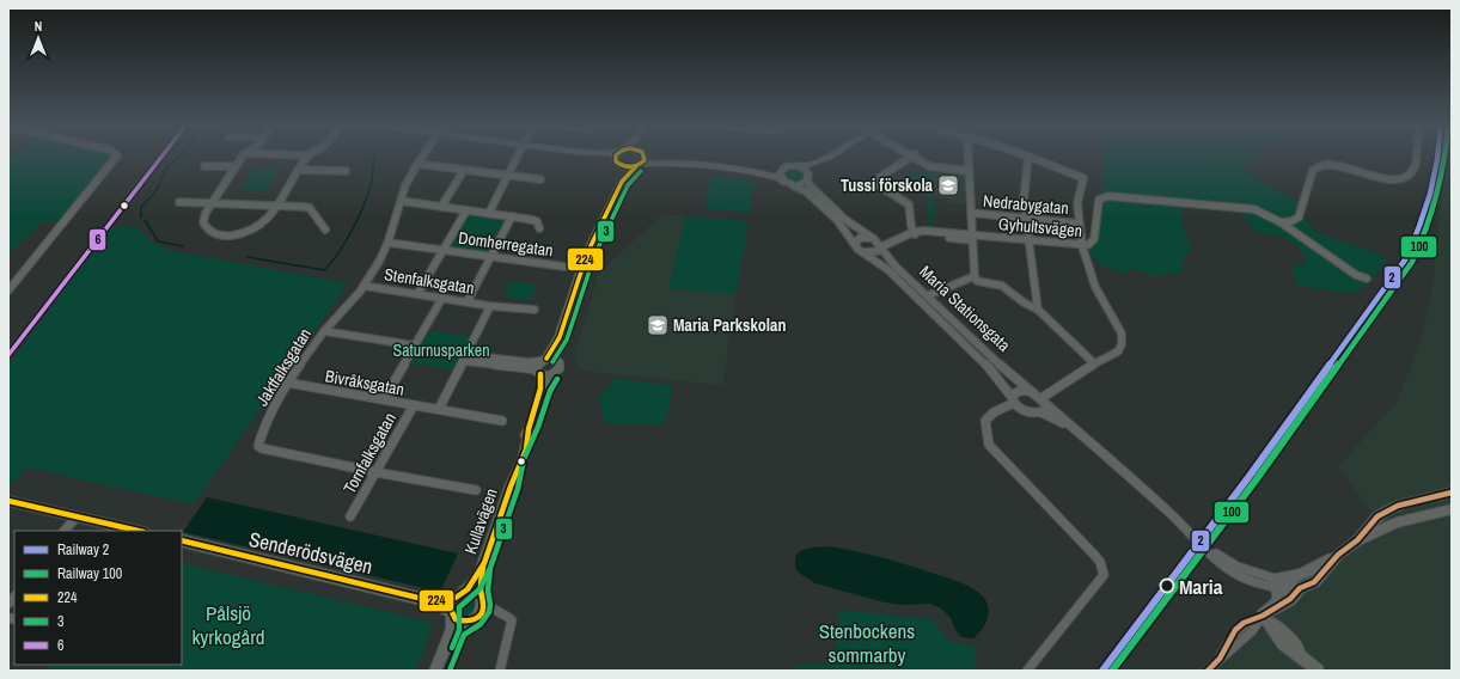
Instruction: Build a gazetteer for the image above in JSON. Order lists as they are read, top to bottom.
{
  "streets": {
    "street": [
      "Nedrabygatan",
      "Gyhultsvägen",
      "Domherregatan",
      "Stenfalksgatan",
      "Maria Stationsgata",
      "Jaktfalksgatan",
      "Bivråksgatan",
      "Tornfalksgatan",
      "Kullavägen",
      "Senderödsvägen"
    ]
  },
  "crossings": [
    ["Gyhultsvägen", "Maria Stationsgata"],
    ["Domherregatan", "Stenfalksgatan"],
    ["Domherregatan", "Jaktfalksgatan"],
    ["Stenfalksgatan", "Jaktfalksgatan"],
    ["Jaktfalksgatan", "Bivråksgatan"],
    ["Jaktfalksgatan", "Tornfalksgatan"],
    ["Bivråksgatan", "Tornfalksgatan"],
    ["Kullavägen", "Senderödsvägen"]
  ],
  "parks": ["Saturnusparken", "Pålsjö kyrkogård", "Stenbockens sommarby"],
  "places": {
    "school or university": ["Tussi förskola", "Maria Parkskolan"],
    "other": ["Maria"]
  },
  "lines": [
    "rail line 2",
    "rail line 100",
    "transit line 224",
    "transit line 6",
    "transit line 3",
    "transit line 2"
  ],
  "legend": [
    "Railway 2",
    "Railway 100",
    "224",
    "3",
    "6"
  ],
  "north": "top"
}
